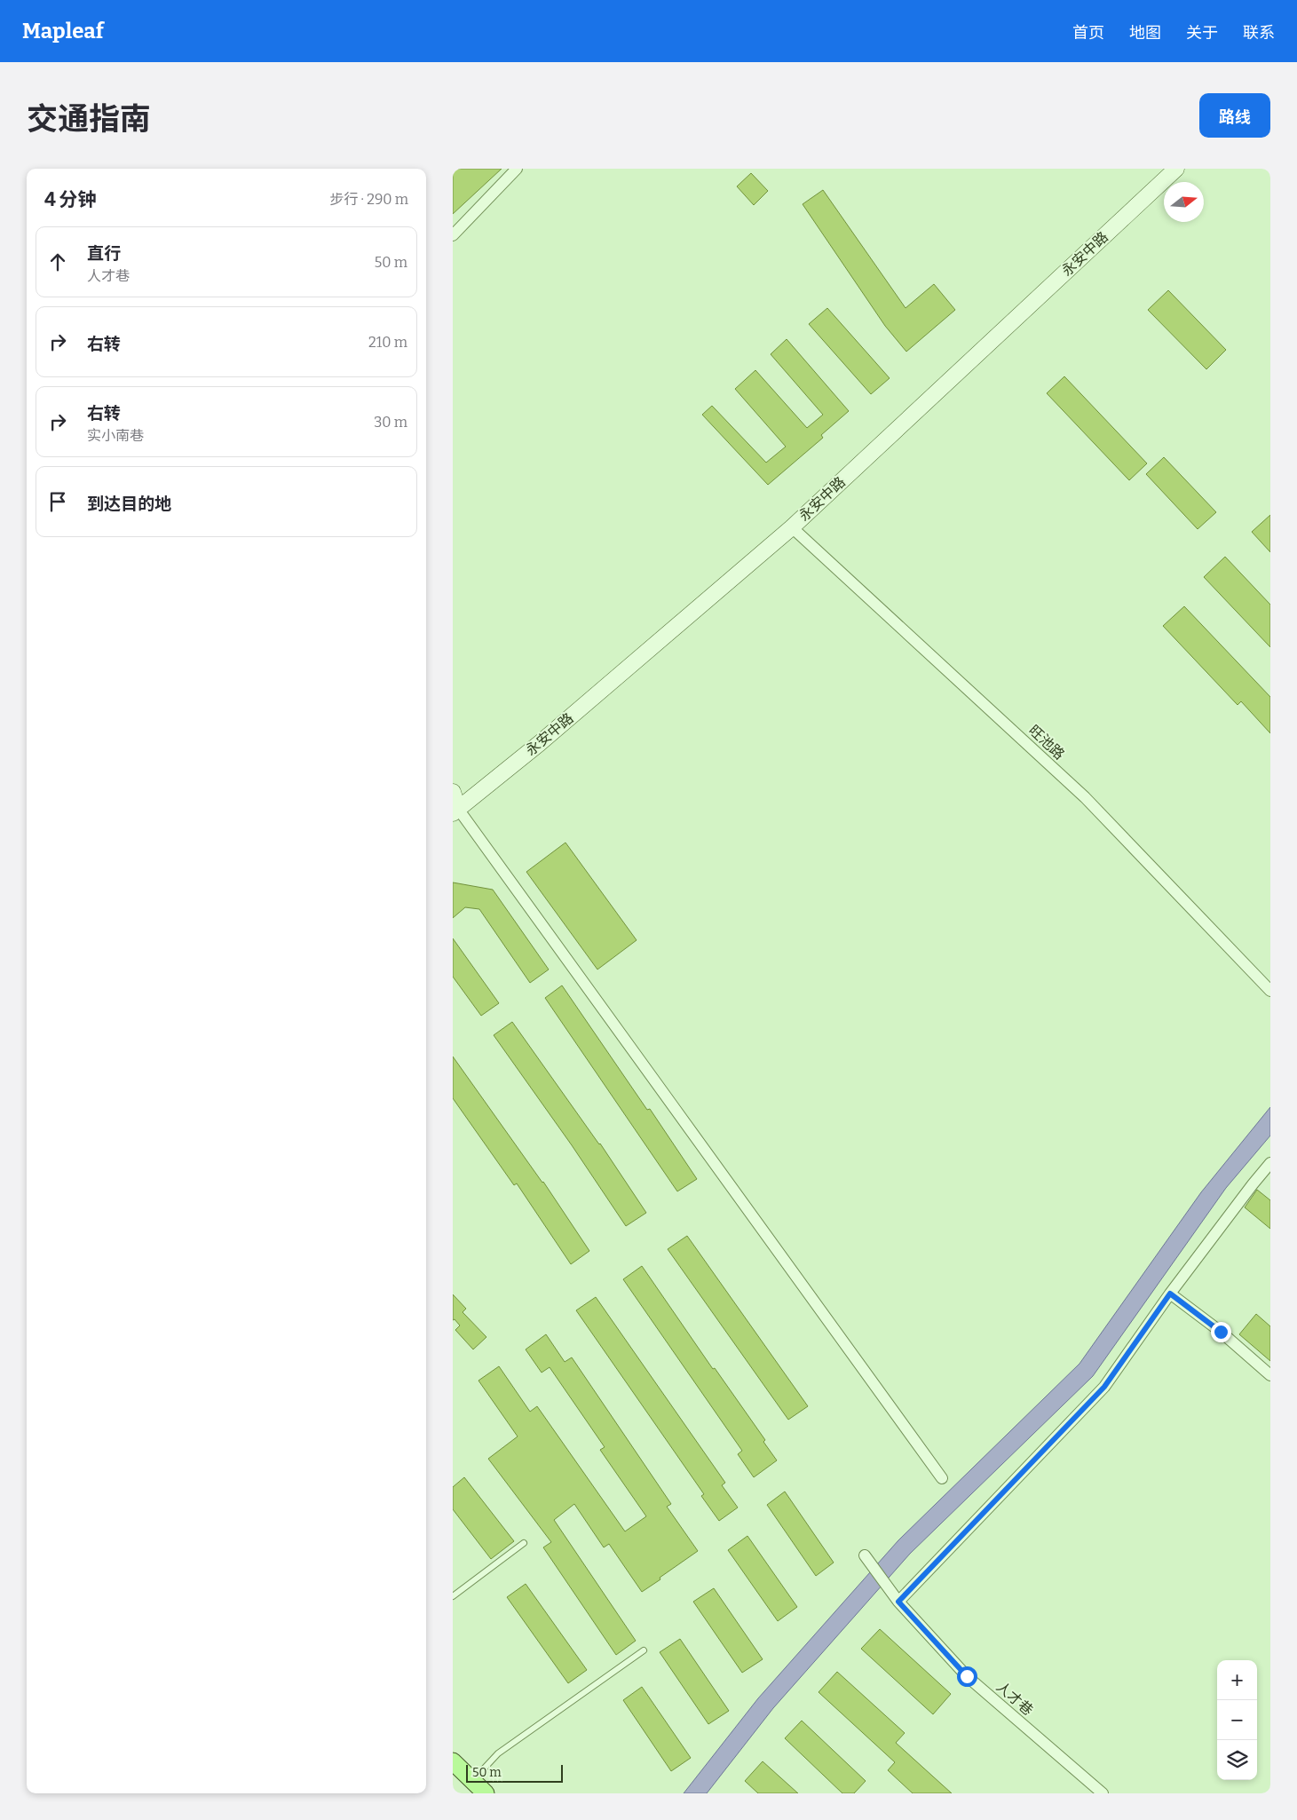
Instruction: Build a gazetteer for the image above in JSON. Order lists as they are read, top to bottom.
{
  "streets": {
    "street": ["永安中路", "旺池路", "人才巷"]
  },
  "crossings": [
    ["永安中路", "旺池路"]
  ],
  "scale_bar": "50 m",
  "north": "right",
  "page": {
    "header": "Mapleaf",
    "nav": [
      "首页",
      "地图",
      "关于",
      "联系"
    ],
    "title": "交通指南",
    "buttons": "路线",
    "heading": ["4 分钟", "步行 · 290 m"],
    "list": [
      ["直行", "人才巷", "50 m"],
      ["右转", "210 m"],
      ["右转", "实小南巷", "30 m"],
      "到达目的地"
    ],
    "map_buttons": ["+", "−"],
    "scale": "50 m"
  }
}
